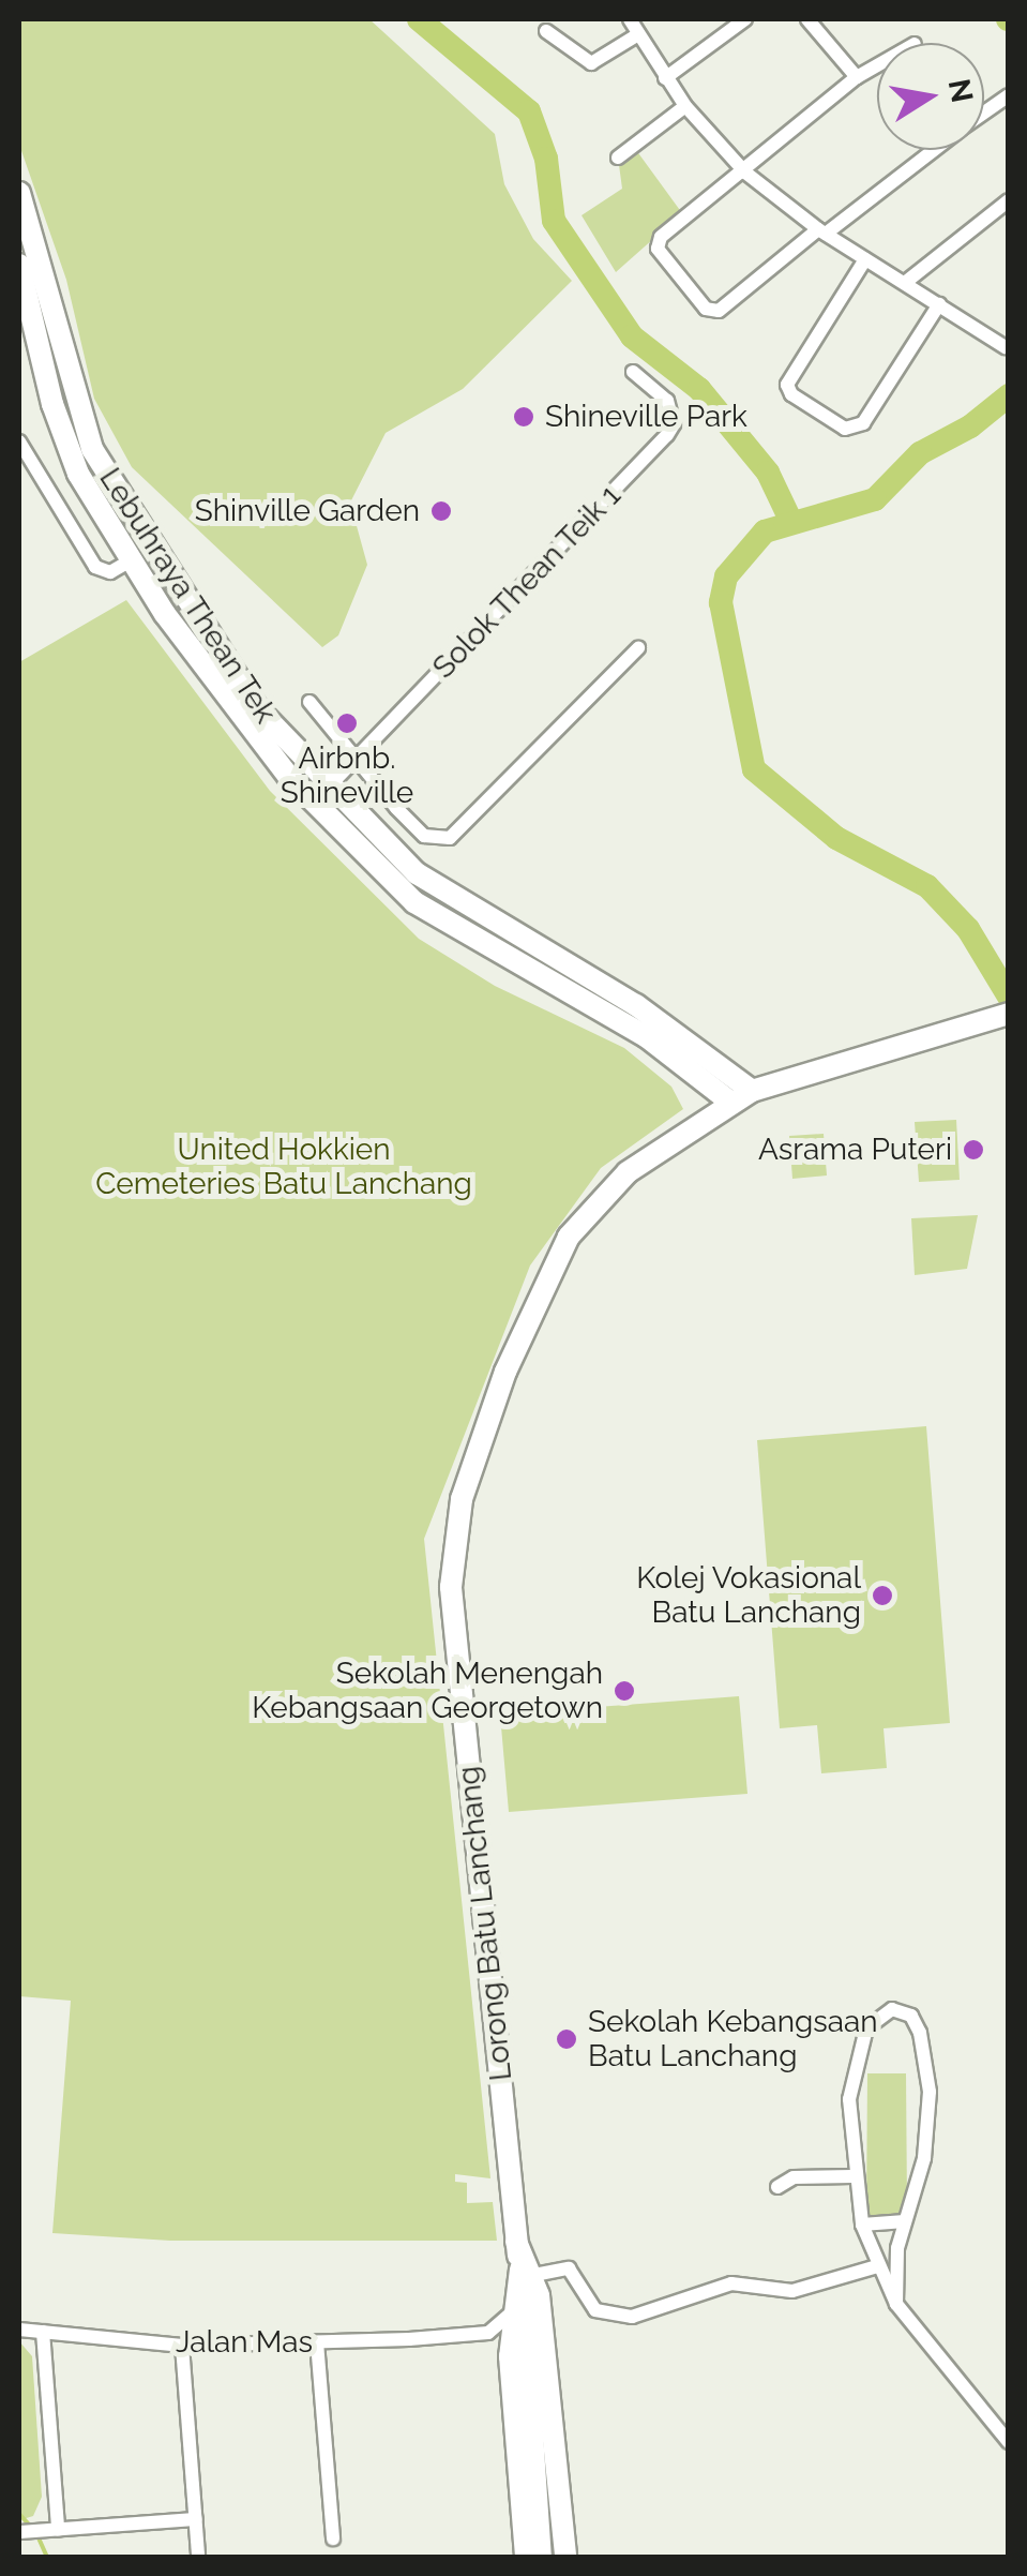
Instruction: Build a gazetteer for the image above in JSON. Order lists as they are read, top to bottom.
{
  "streets": {
    "main road": ["Lebuhraya Thean Tek", "Lorong Batu Lanchang"],
    "street": ["Solok Thean Teik 1", "Jalan Mas"]
  },
  "crossings": [
    ["Solok Thean Teik 1", "Lebuhraya Thean Tek"],
    ["Lebuhraya Thean Tek", "Lorong Batu Lanchang"],
    ["Lorong Batu Lanchang", "Jalan Mas"]
  ],
  "parks": ["United Hokkien Cemeteries Batu Lanchang"],
  "places": [
    "Shineville Park",
    "Shinville Garden",
    "Airbnb. Shineville",
    "Asrama Puteri",
    "Kolej Vokasional Batu Lanchang",
    "Sekolah Menengah Kebangsaan Georgetown",
    "Sekolah Kebangsaan Batu Lanchang"
  ],
  "north": "right"
}
